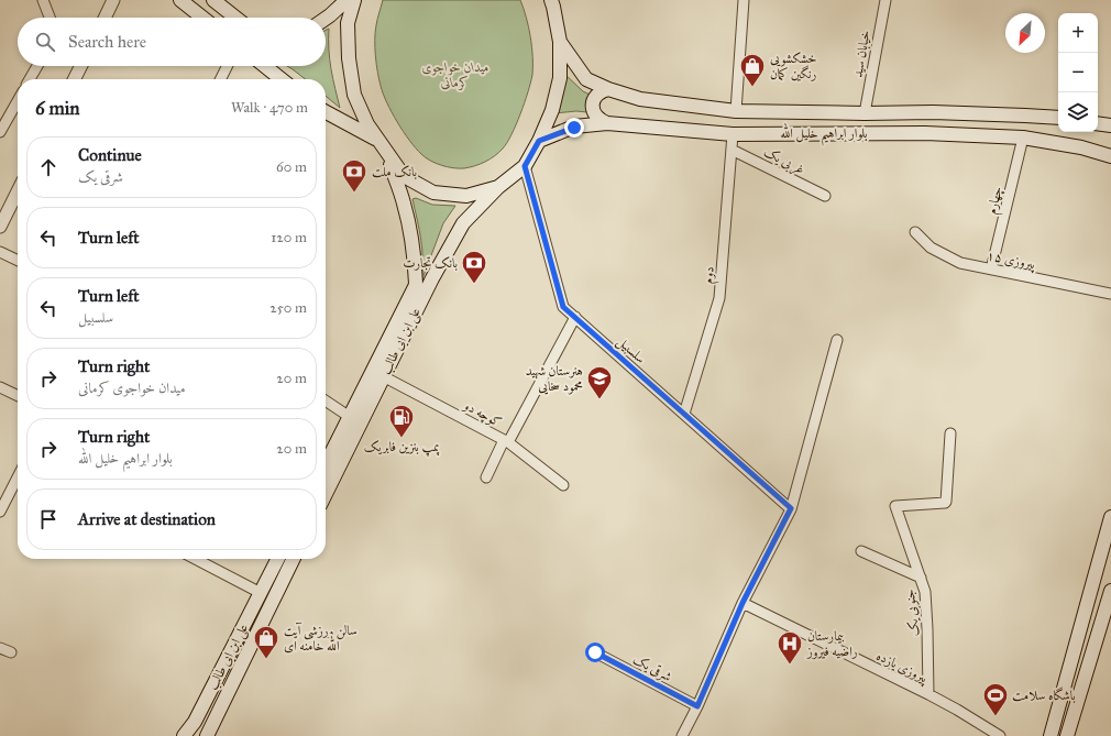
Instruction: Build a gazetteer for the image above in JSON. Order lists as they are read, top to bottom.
{
  "streets": {
    "main road": ["بلوار ابراهیم خلیل الله", "علی ابن ابی طالب"],
    "street": [
      "خیابان سید",
      "غربی یک",
      "چهارم",
      "پیروزی ۱۵",
      "دوم",
      "سلسبیل",
      "کوچه دو",
      "جنوبی یک",
      "پیروزی یازده",
      "شرقی یک"
    ]
  },
  "crossings": [
    ["خیابان سید", "بلوار ابراهیم خلیل الله"],
    ["بلوار ابراهیم خلیل الله", "چهارم"],
    ["بلوار ابراهیم خلیل الله", "دوم"],
    ["غربی یک", "دوم"],
    ["چهارم", "پیروزی ۱۵"],
    ["دوم", "سلسبیل"],
    ["علی ابن ابی طالب", "کوچه دو"],
    ["جنوبی یک", "پیروزی یازده"]
  ],
  "parks": ["میدان خواجوی کرمانی"],
  "places": {
    "shop": ["خشکشویی رنگین کمان", "سالن ورزشى آیت الله خامنه اى"],
    "bank": ["بانک ملت", "بانک تجارت"],
    "school or university": ["هنرستان شهید محمود سخایی"],
    "fuel station": ["پمپ بنزین فابریک"],
    "hospital": ["بیمارستان راضیه فیروز"],
    "sports": ["باشگاه سلامت"]
  },
  "north": "bottom left",
  "page": {
    "map_buttons": ["+", "−"],
    "search": "Search here",
    "heading": ["6 min", "Walk · 470 m"],
    "list": [
      ["Continue", "شرقی یک", "60 m"],
      ["Turn left", "120 m"],
      ["Turn left", "سلسبیل", "250 m"],
      ["Turn right", "میدان خواجوی کرمانی", "20 m"],
      ["Turn right", "بلوار ابراهیم خلیل الله", "20 m"],
      "Arrive at destination"
    ]
  }
}
